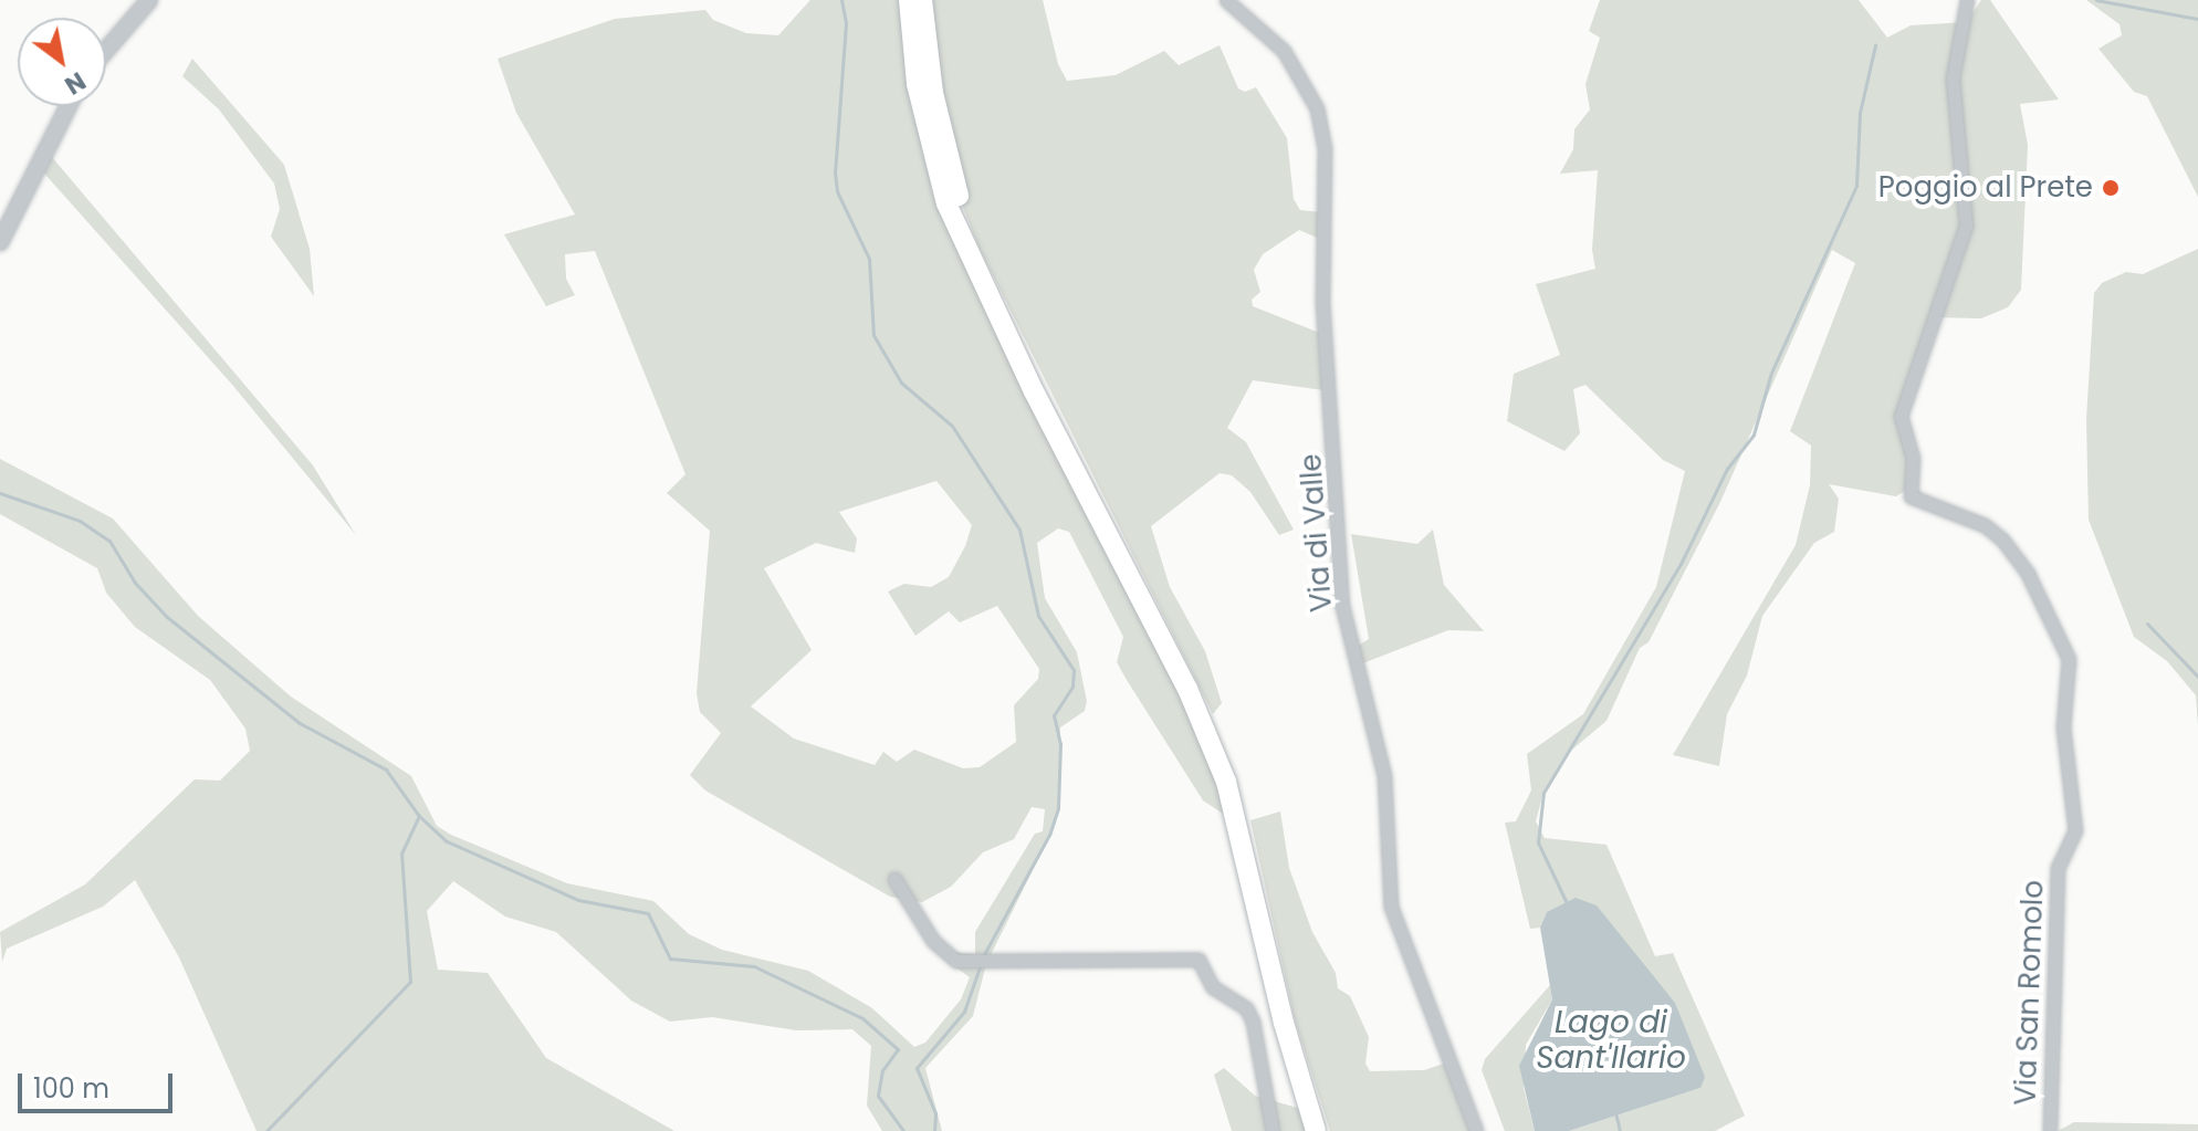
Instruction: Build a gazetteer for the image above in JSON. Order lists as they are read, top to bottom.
{
  "streets": {
    "street": ["Via di Valle", "Via San Romolo"]
  },
  "water": ["Lago di Sant'Ilario"],
  "places": ["Poggio al Prete"],
  "scale_bar": "100 m",
  "north": "bottom right"
}
